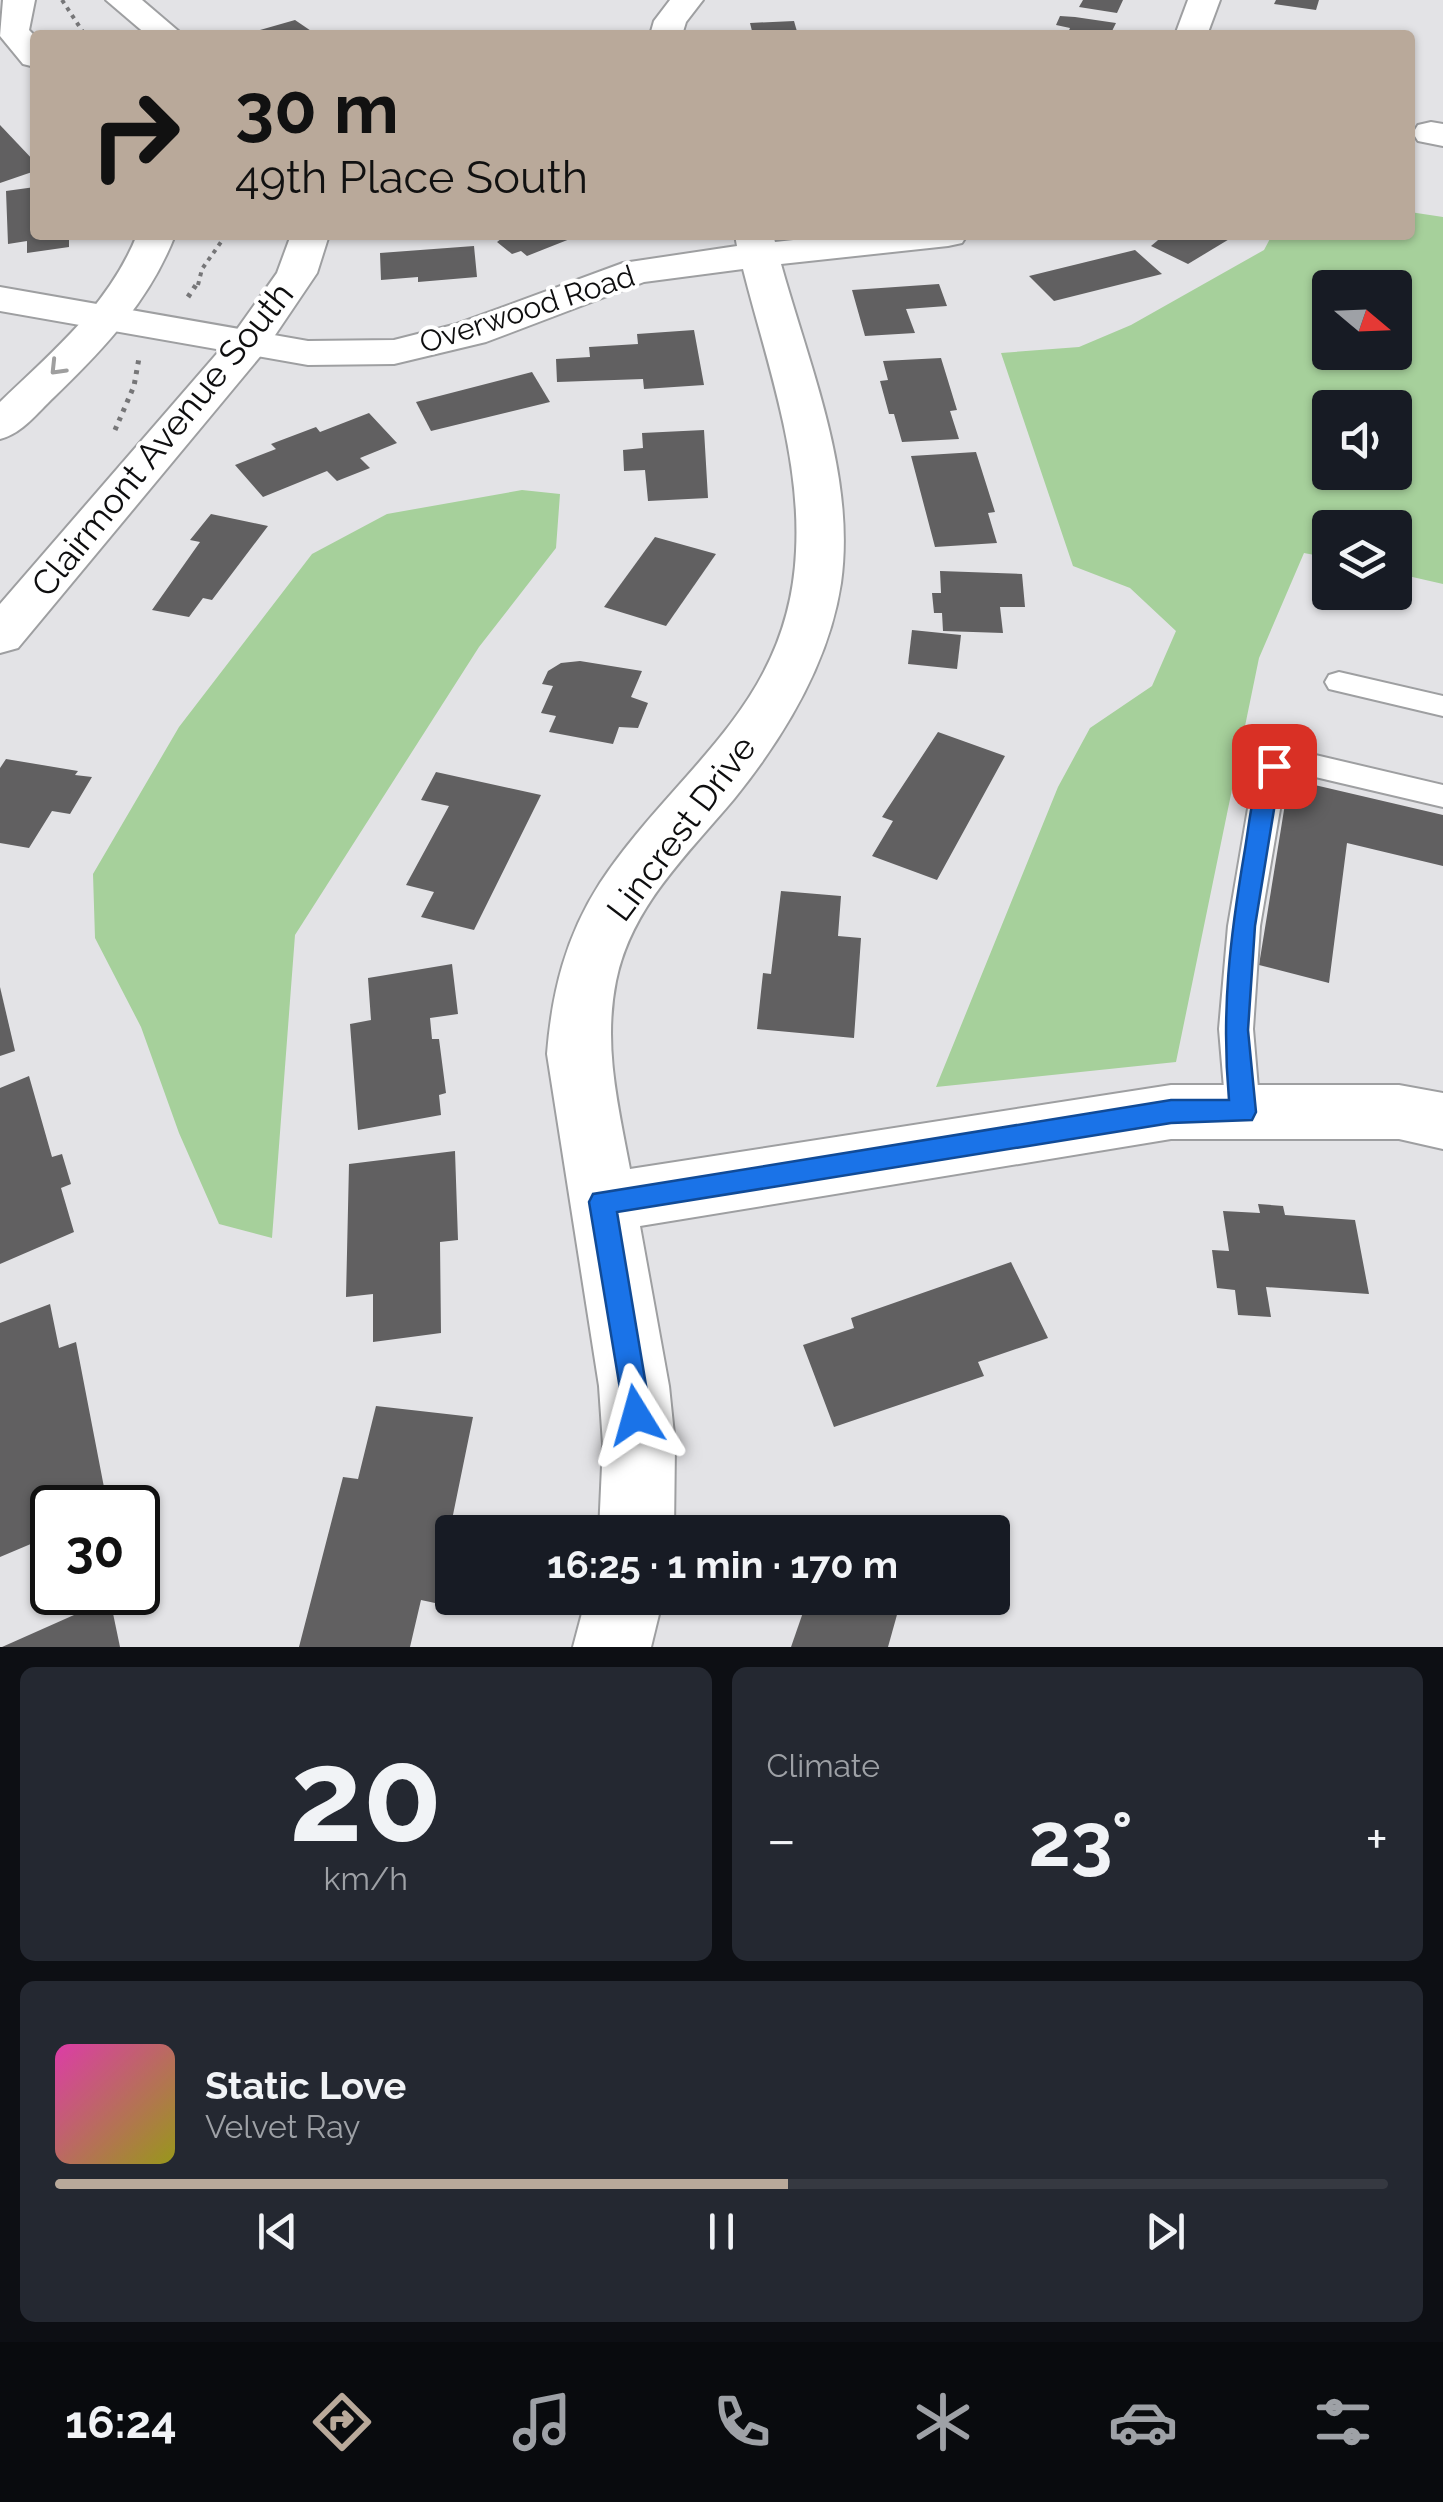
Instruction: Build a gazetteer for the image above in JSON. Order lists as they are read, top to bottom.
{
  "streets": {
    "street": ["Overwood Road", "Clairmont Avenue South", "Lincrest Drive"]
  },
  "crossings": [
    ["Overwood Road", "Clairmont Avenue South"],
    ["Overwood Road", "Lincrest Drive"]
  ],
  "north": "right",
  "page": {
    "turn": ["30 m", "49th Place South"],
    "limit": "30",
    "trip": "16:25 · 1 min · 170 m",
    "tile": [
      ["20", "km/h"],
      "Climate"
    ],
    "heat": ["−", "23°", "+"],
    "song": ["Static Love", "Velvet Ray"],
    "tabs": "16:24"
  }
}
